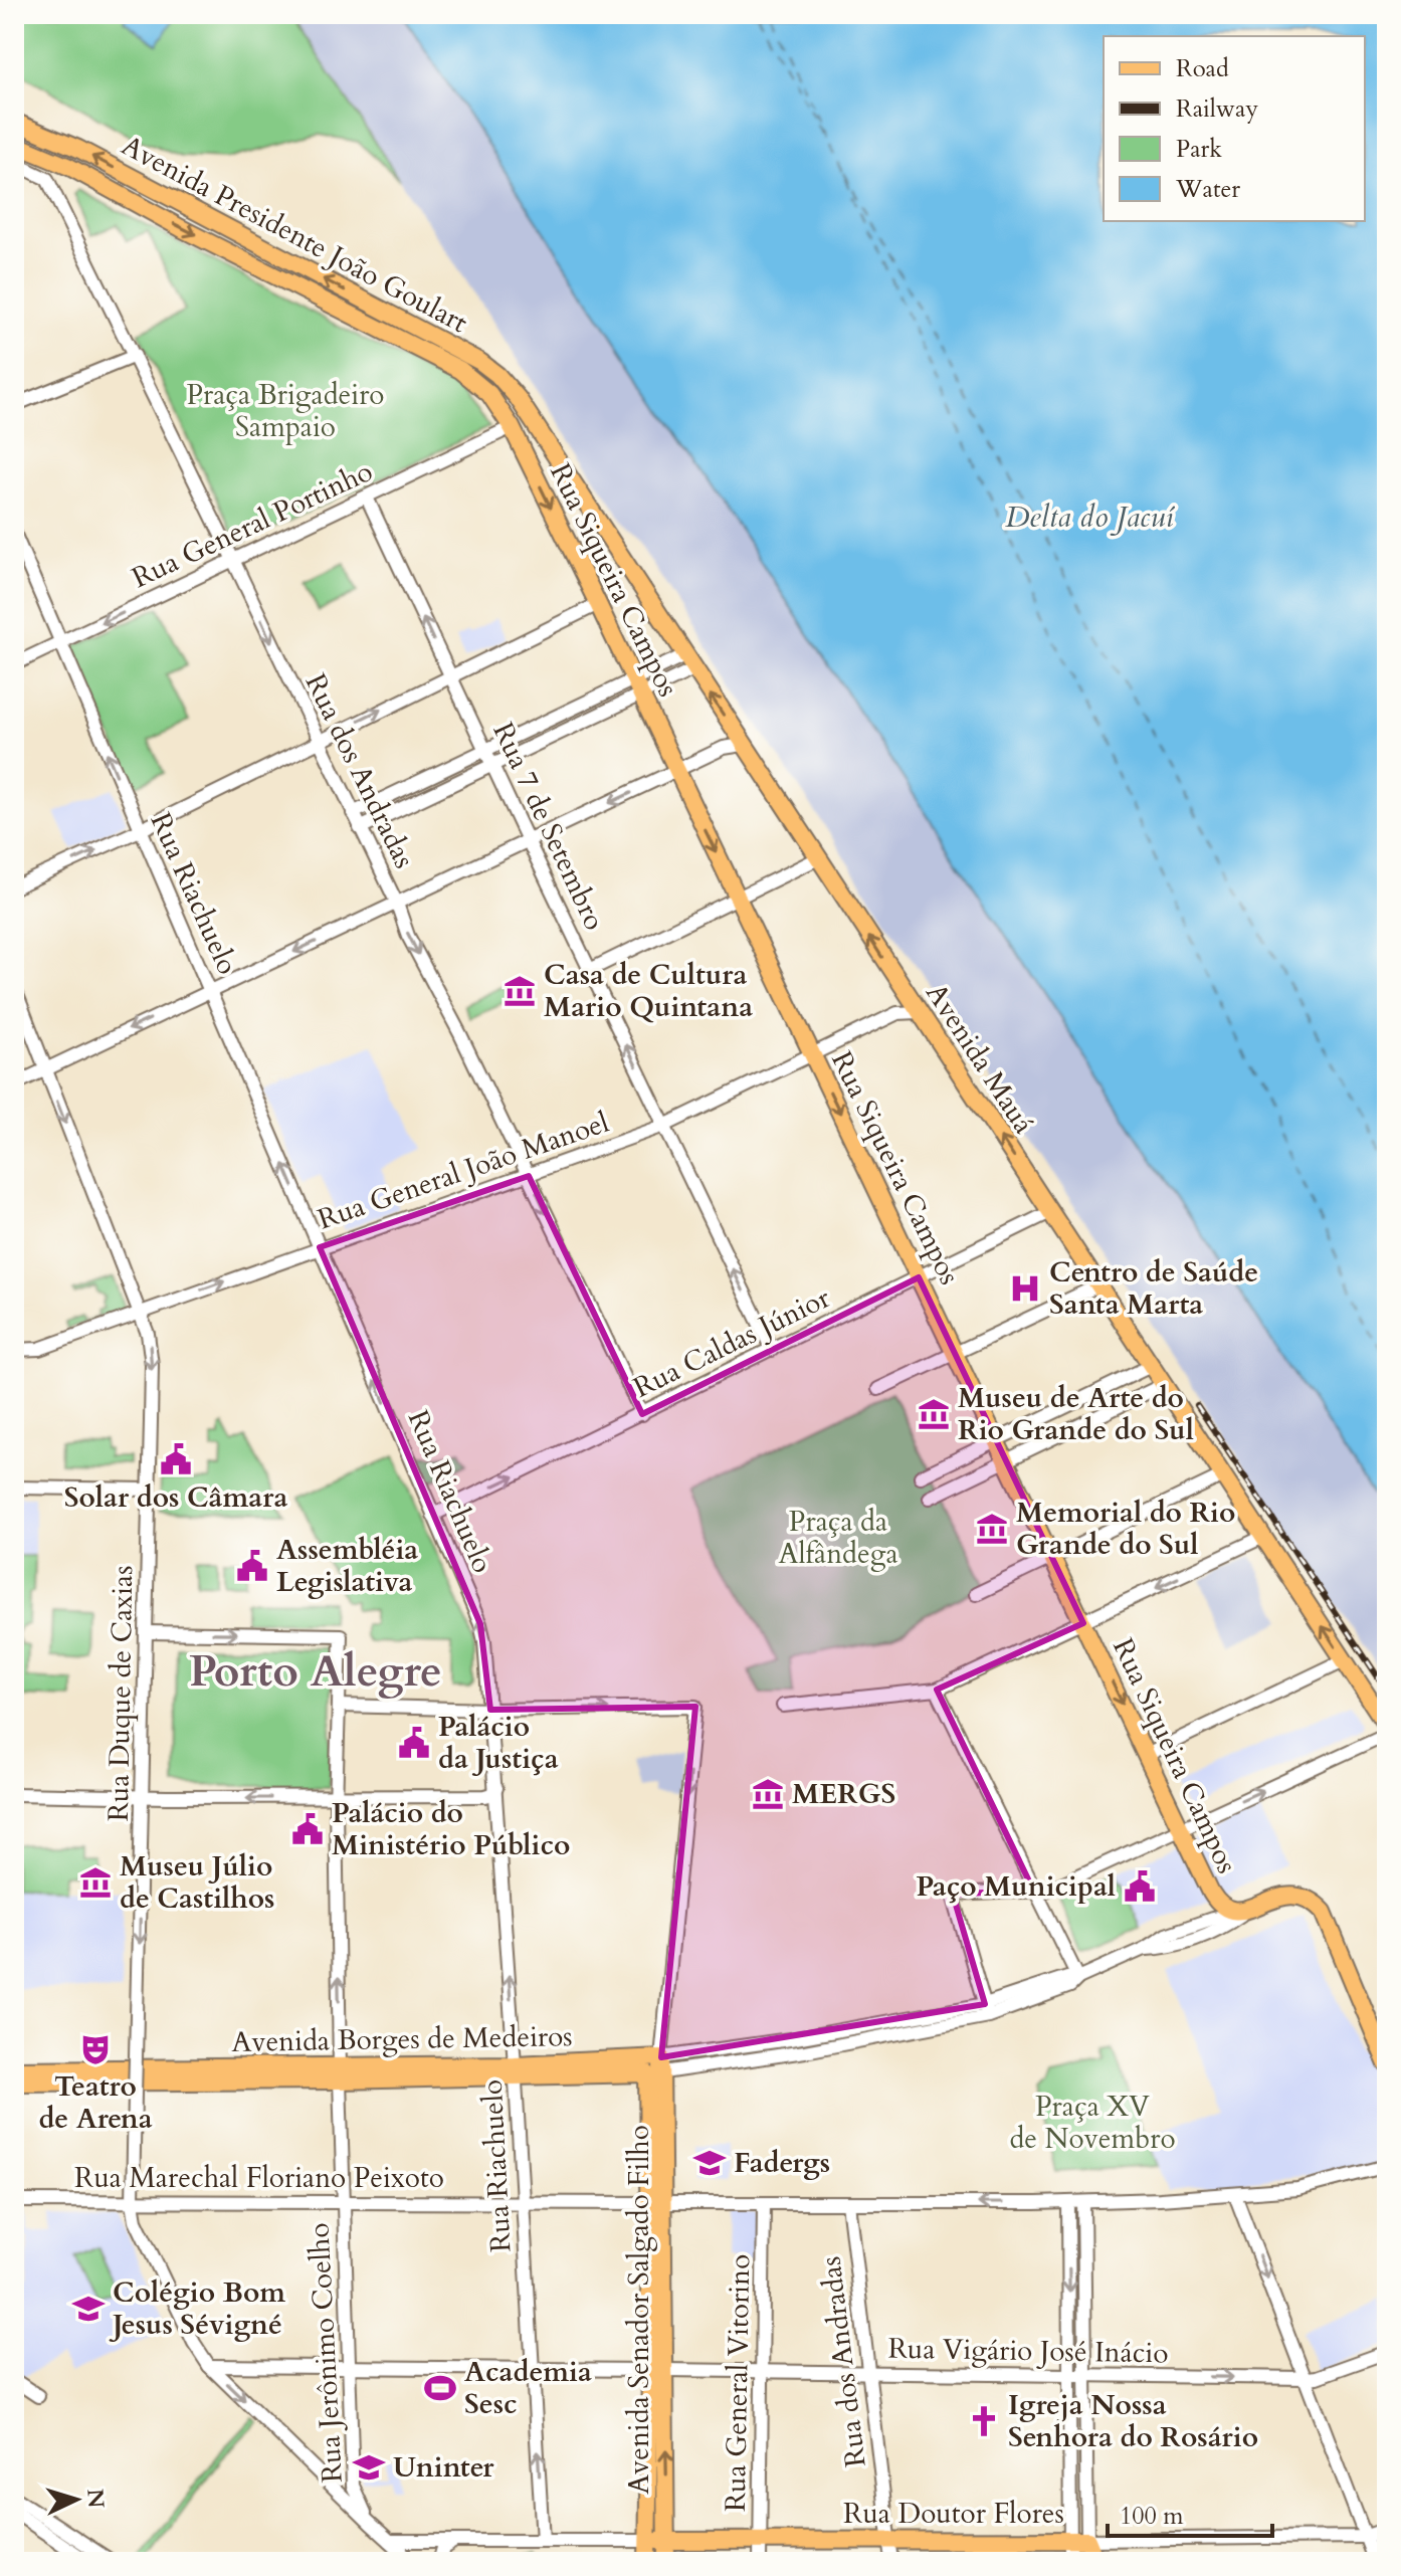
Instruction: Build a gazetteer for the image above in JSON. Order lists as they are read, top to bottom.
{
  "streets": {
    "main road": [
      "Avenida Presidente João Goulart",
      "Rua Siqueira Campos",
      "Avenida Mauá",
      "Avenida Borges de Medeiros",
      "Avenida Senador Salgado Filho",
      "Rua Doutor Flores"
    ],
    "street": [
      "Rua General Portinho",
      "Rua dos Andradas",
      "Rua 7 de Setembro",
      "Rua Riachuelo",
      "Rua General João Manoel",
      "Rua Caldas Júnior",
      "Rua Duque de Caxias",
      "Rua Marechal Floriano Peixoto",
      "Rua Vigário José Inácio",
      "Rua Jerônimo Coelho",
      "Rua General Vitorino"
    ]
  },
  "crossings": [
    ["Avenida Presidente João Goulart", "Rua General Portinho"],
    ["Avenida Presidente João Goulart", "Rua Siqueira Campos"],
    ["Avenida Presidente João Goulart", "Avenida Mauá"],
    ["Rua General Portinho", "Rua Siqueira Campos"],
    ["Rua General Portinho", "Rua dos Andradas"],
    ["Rua General Portinho", "Rua 7 de Setembro"],
    ["Rua General Portinho", "Rua Riachuelo"],
    ["Rua Siqueira Campos", "Rua General João Manoel"],
    ["Rua Siqueira Campos", "Rua Caldas Júnior"],
    ["Rua Siqueira Campos", "Avenida Borges de Medeiros"],
    ["Rua dos Andradas", "Rua General João Manoel"],
    ["Rua dos Andradas", "Rua Caldas Júnior"],
    ["Rua dos Andradas", "Rua Marechal Floriano Peixoto"],
    ["Rua dos Andradas", "Rua Vigário José Inácio"],
    ["Rua dos Andradas", "Rua Doutor Flores"],
    ["Rua 7 de Setembro", "Rua General João Manoel"],
    ["Rua 7 de Setembro", "Rua Caldas Júnior"],
    ["Rua Riachuelo", "Rua General João Manoel"],
    ["Rua Riachuelo", "Rua Caldas Júnior"],
    ["Rua Riachuelo", "Avenida Borges de Medeiros"],
    ["Rua Riachuelo", "Rua Marechal Floriano Peixoto"],
    ["Rua Riachuelo", "Rua Vigário José Inácio"],
    ["Rua Riachuelo", "Rua Doutor Flores"],
    ["Avenida Mauá", "Rua General João Manoel"],
    ["Avenida Mauá", "Rua Caldas Júnior"],
    ["Rua General João Manoel", "Rua Duque de Caxias"],
    ["Rua Duque de Caxias", "Rua Marechal Floriano Peixoto"],
    ["Rua Duque de Caxias", "Rua Vigário José Inácio"],
    ["Rua Duque de Caxias", "Rua Jerônimo Coelho"],
    ["Rua Duque de Caxias", "Rua Doutor Flores"],
    ["Avenida Borges de Medeiros", "Avenida Senador Salgado Filho"],
    ["Avenida Borges de Medeiros", "Rua Jerônimo Coelho"],
    ["Rua Marechal Floriano Peixoto", "Avenida Senador Salgado Filho"],
    ["Rua Marechal Floriano Peixoto", "Rua Jerônimo Coelho"],
    ["Rua Marechal Floriano Peixoto", "Rua General Vitorino"],
    ["Avenida Senador Salgado Filho", "Rua Vigário José Inácio"],
    ["Avenida Senador Salgado Filho", "Rua Doutor Flores"],
    ["Rua Vigário José Inácio", "Rua Jerônimo Coelho"],
    ["Rua Vigário José Inácio", "Rua General Vitorino"],
    ["Rua General Vitorino", "Rua Doutor Flores"]
  ],
  "one_way": [
    "Rua Siqueira Campos",
    "Rua dos Andradas",
    "Rua 7 de Setembro",
    "Rua Riachuelo",
    "Avenida Mauá",
    "Rua Duque de Caxias"
  ],
  "districts": ["Porto Alegre"],
  "water": ["Delta do Jacuí"],
  "parks": ["Praça Brigadeiro Sampaio", "Praça da Alfândega", "Praça XV de Novembro"],
  "places": {
    "museum": [
      "Casa de Cultura Mario Quintana",
      "Museu de Arte do Rio Grande do Sul",
      "Memorial do Rio Grande do Sul",
      "MERGS",
      "Museu Júlio de Castilhos"
    ],
    "hospital": ["Centro de Saúde Santa Marta"],
    "public building": [
      "Solar dos Câmara",
      "Assembléia Legislativa",
      "Palácio da Justiça",
      "Palácio do Ministério Público",
      "Paço Municipal"
    ],
    "theatre": ["Teatro de Arena"],
    "school or university": ["Fadergs", "Colégio Bom Jesus Sévigné", "Uninter"],
    "sports": ["Academia Sesc"],
    "church": ["Igreja Nossa Senhora do Rosário"]
  },
  "legend": [
    "Road",
    "Railway",
    "Park",
    "Water"
  ],
  "scale_bar": "100 m",
  "north": "right"
}
